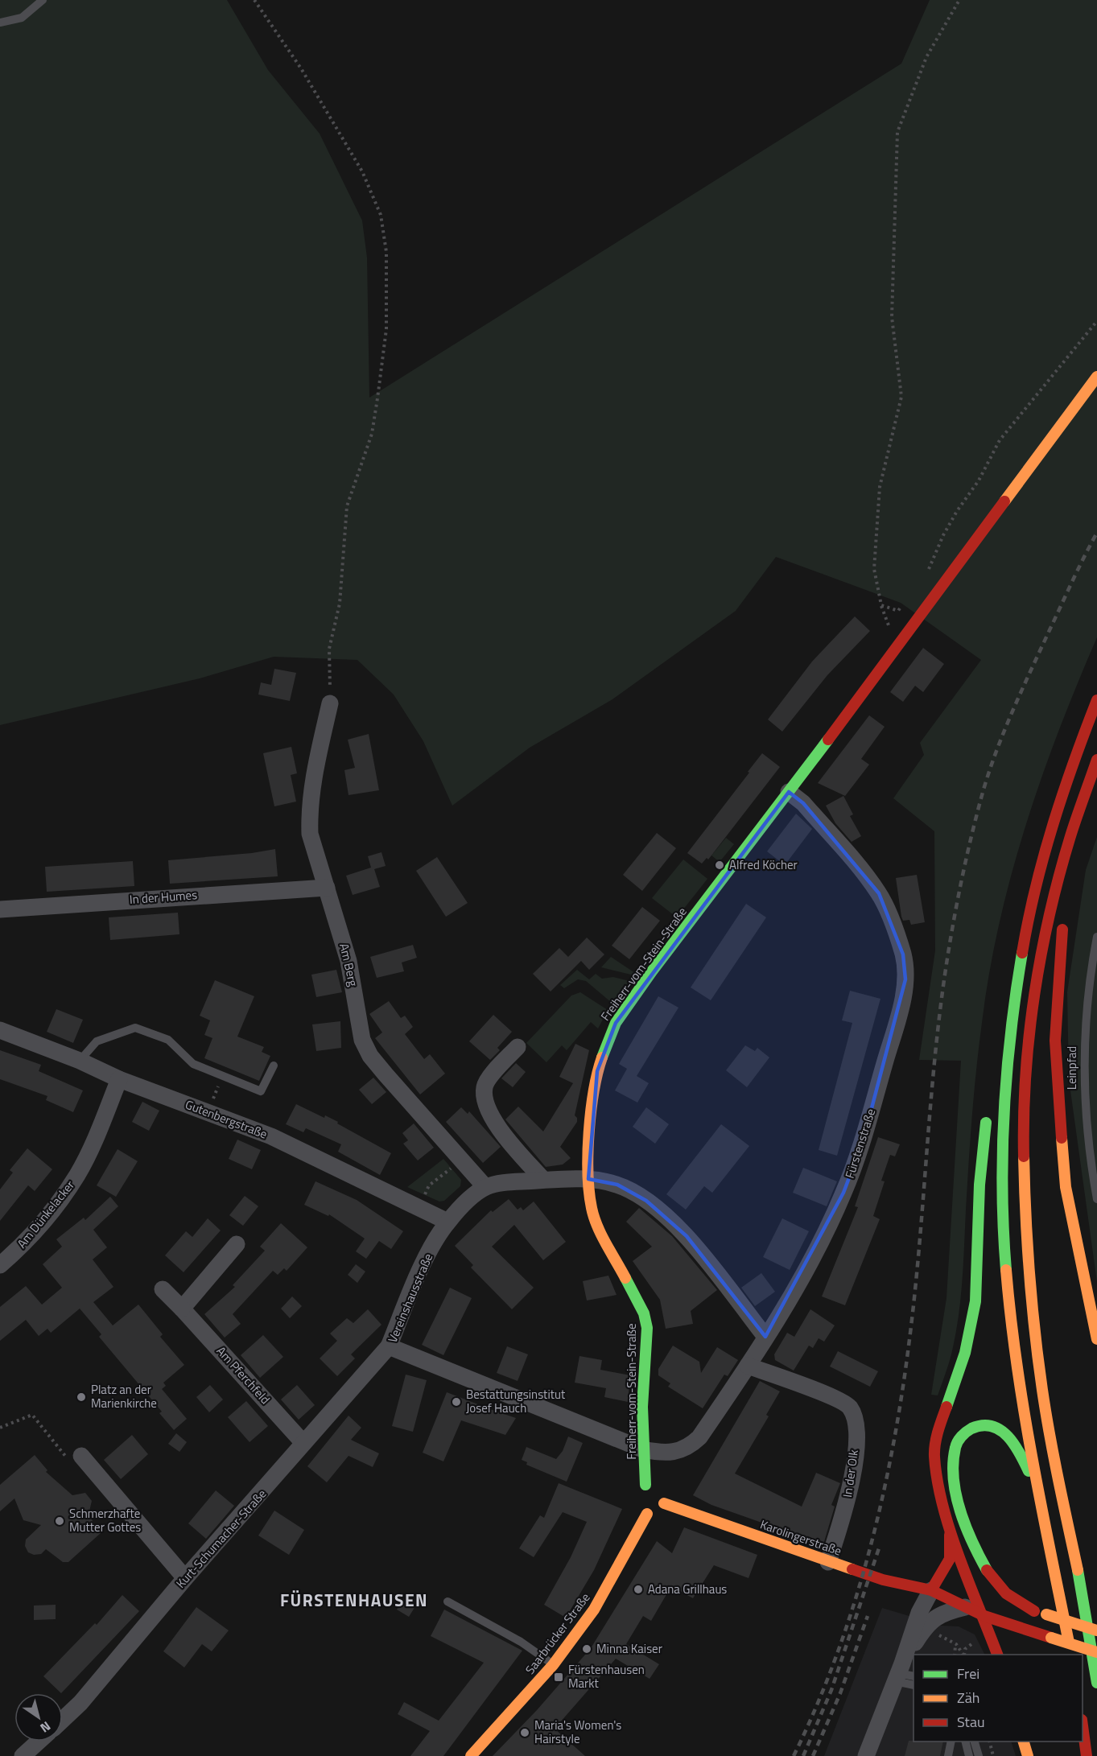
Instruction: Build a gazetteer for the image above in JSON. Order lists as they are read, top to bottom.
{
  "streets": {
    "main road": ["Freiherr-vom-Stein-Straße", "Karolingerstraße", "Saarbrücker Straße"],
    "street": [
      "In der Humes",
      "Am Berg",
      "Gutenbergstraße",
      "Fürstenstraße",
      "Am Dünkelacker",
      "Vereinshausstraße",
      "Am Pferchfeld",
      "In der Olk",
      "Kurt-Schumacher-Straße"
    ],
    "lane": ["Leinpfad"]
  },
  "crossings": [
    ["In der Humes", "Am Berg"],
    ["Freiherr-vom-Stein-Straße", "Fürstenstraße"],
    ["Freiherr-vom-Stein-Straße", "Vereinshausstraße"],
    ["Freiherr-vom-Stein-Straße", "Karolingerstraße"],
    ["Freiherr-vom-Stein-Straße", "Saarbrücker Straße"],
    ["Am Berg", "Vereinshausstraße"],
    ["Gutenbergstraße", "Am Dünkelacker"],
    ["Gutenbergstraße", "Vereinshausstraße"],
    ["Fürstenstraße", "Vereinshausstraße"],
    ["Fürstenstraße", "In der Olk"],
    ["Vereinshausstraße", "Kurt-Schumacher-Straße"],
    ["Am Pferchfeld", "Kurt-Schumacher-Straße"],
    ["In der Olk", "Karolingerstraße"],
    ["Karolingerstraße", "Saarbrücker Straße"]
  ],
  "districts": ["FÜRSTENHAUSEN"],
  "places": {
    "other": [
      "Alfred Köcher",
      "Platz an der Marienkirche",
      "Bestattungsinstitut Josef Hauch",
      "Schmerzhafte Mutter Gottes",
      "Adana Grillhaus",
      "Minna Kaiser",
      "Maria's Women's Hairstyle"
    ],
    "transit": ["Fürstenhausen Markt"]
  },
  "legend": ["Frei", "Zäh", "Stau"],
  "north": "bottom right"
}
